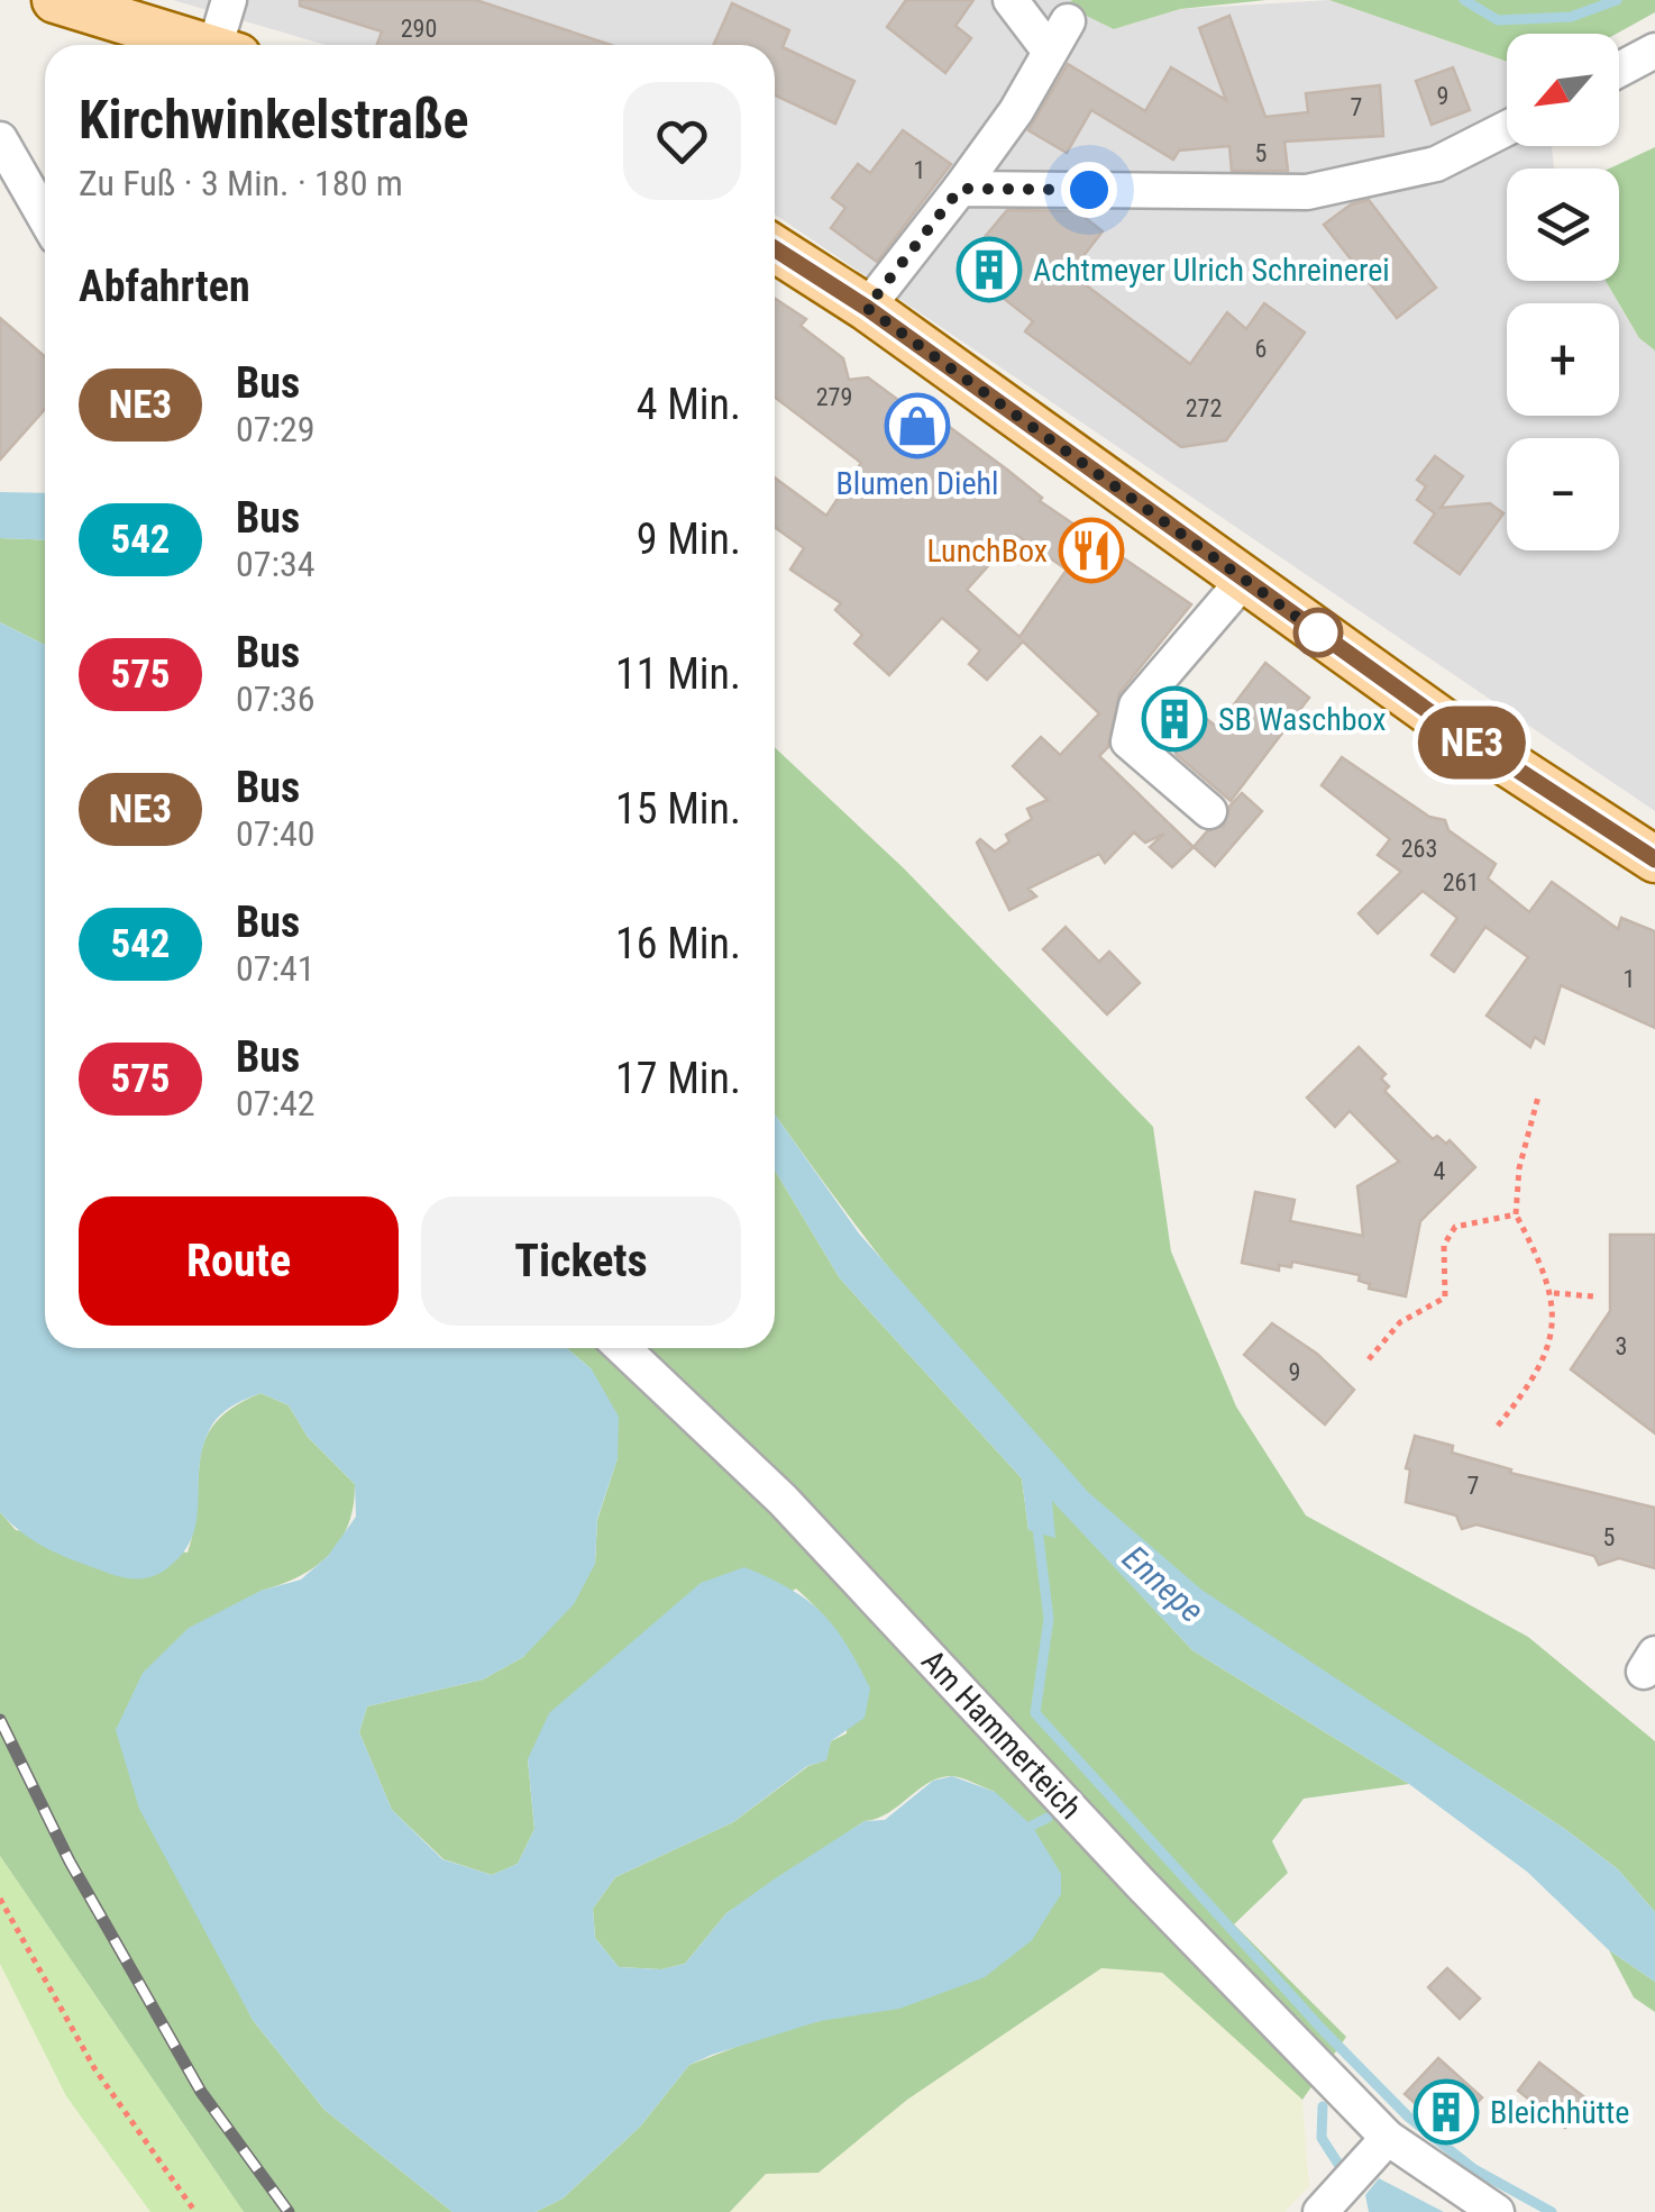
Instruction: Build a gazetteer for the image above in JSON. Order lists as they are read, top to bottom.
{
  "streets": {
    "street": ["Am Hammerteich"]
  },
  "water": ["Ennepe"],
  "places": {
    "building": ["Achtmeyer Ulrich Schreinerei", "SB Waschbox", "Bleichhütte"],
    "shop": ["Blumen Diehl"],
    "restaurant": ["LunchBox"]
  },
  "lines": ["bus line NE3"],
  "house_numbers": [
    "290",
    "9",
    "7",
    "5",
    "1",
    "6",
    "279",
    "272",
    "263",
    "261",
    "1",
    "4",
    "3",
    "9",
    "7",
    "5"
  ],
  "north": "bottom left",
  "page": {
    "on_map": "NE3",
    "map_buttons": ["+", "−"],
    "heading": [
      ["Kirchwinkelstraße", "Zu Fuß · 3 Min. · 180 m"],
      "Abfahrten"
    ],
    "list": [
      {
        "mark": "NE3",
        "name": "Bus",
        "note": "07:29",
        "value": "4 Min."
      },
      {
        "mark": "542",
        "name": "Bus",
        "note": "07:34",
        "value": "9 Min."
      },
      {
        "mark": "575",
        "name": "Bus",
        "note": "07:36",
        "value": "11 Min."
      },
      {
        "mark": "NE3",
        "name": "Bus",
        "note": "07:40",
        "value": "15 Min."
      },
      {
        "mark": "542",
        "name": "Bus",
        "note": "07:41",
        "value": "16 Min."
      },
      {
        "mark": "575",
        "name": "Bus",
        "note": "07:42",
        "value": "17 Min."
      }
    ],
    "buttons": ["Route", "Tickets"]
  }
}
